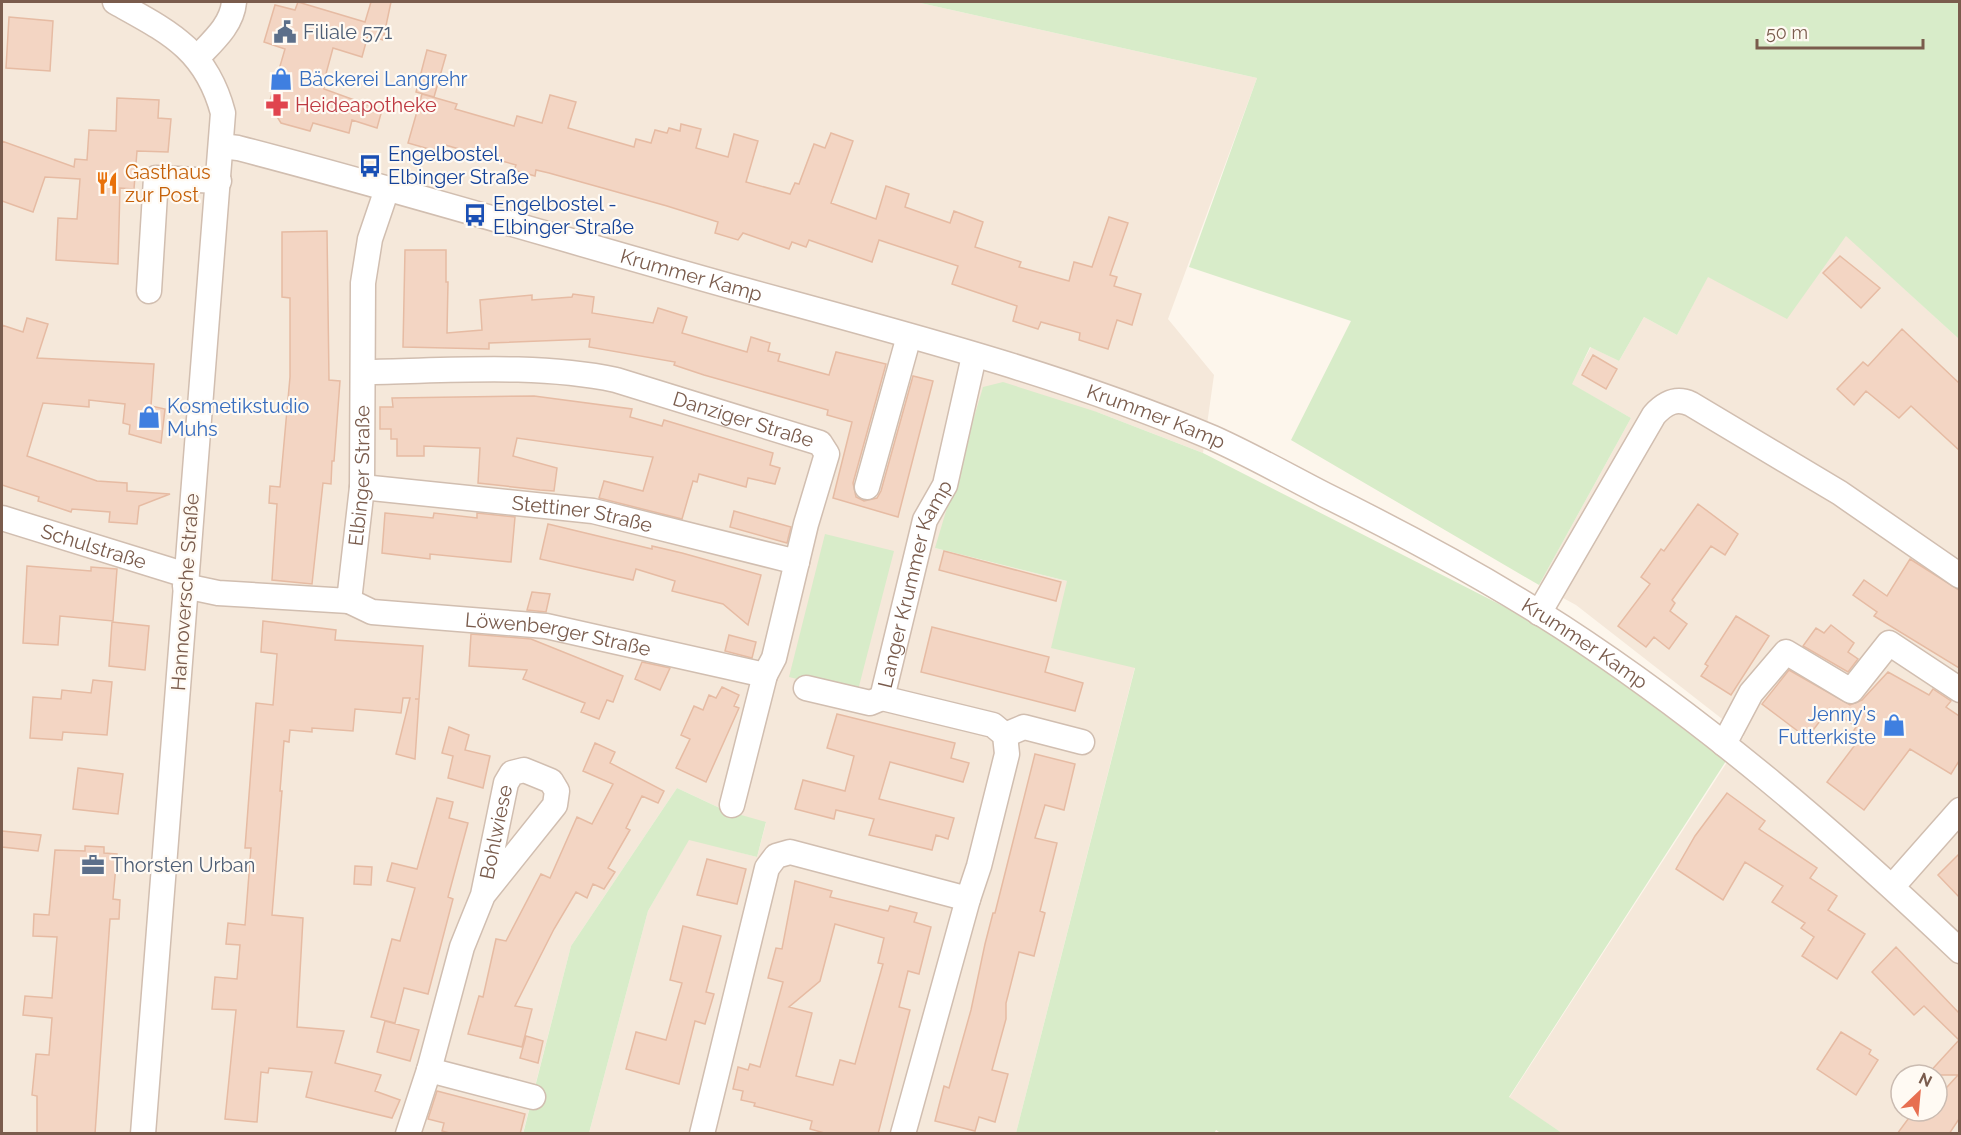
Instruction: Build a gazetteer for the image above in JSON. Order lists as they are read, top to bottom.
{
  "streets": {
    "street": [
      "Krummer Kamp",
      "Danziger Straße",
      "Elbinger Straße",
      "Stettiner Straße",
      "Schulstraße",
      "Langer Krummer Kamp",
      "Hannoversche Straße",
      "Löwenberger Straße",
      "Bohlwiese"
    ]
  },
  "crossings": [
    ["Krummer Kamp", "Elbinger Straße"],
    ["Krummer Kamp", "Langer Krummer Kamp"],
    ["Krummer Kamp", "Hannoversche Straße"],
    ["Danziger Straße", "Elbinger Straße"],
    ["Danziger Straße", "Stettiner Straße"],
    ["Danziger Straße", "Löwenberger Straße"],
    ["Elbinger Straße", "Stettiner Straße"],
    ["Elbinger Straße", "Löwenberger Straße"],
    ["Schulstraße", "Hannoversche Straße"]
  ],
  "places": {
    "public building": ["Filiale 571"],
    "shop": ["Bäckerei Langrehr", "Kosmetikstudio Muhs", "Jenny's Futterkiste"],
    "pharmacy": ["Heideapotheke"],
    "bus stop": ["Engelbostel, Elbinger Straße", "Engelbostel - Elbinger Straße"],
    "restaurant": ["Gasthaus zur Post"],
    "office": ["Thorsten Urban"]
  },
  "scale_bar": "50 m",
  "north": "top right"
}
